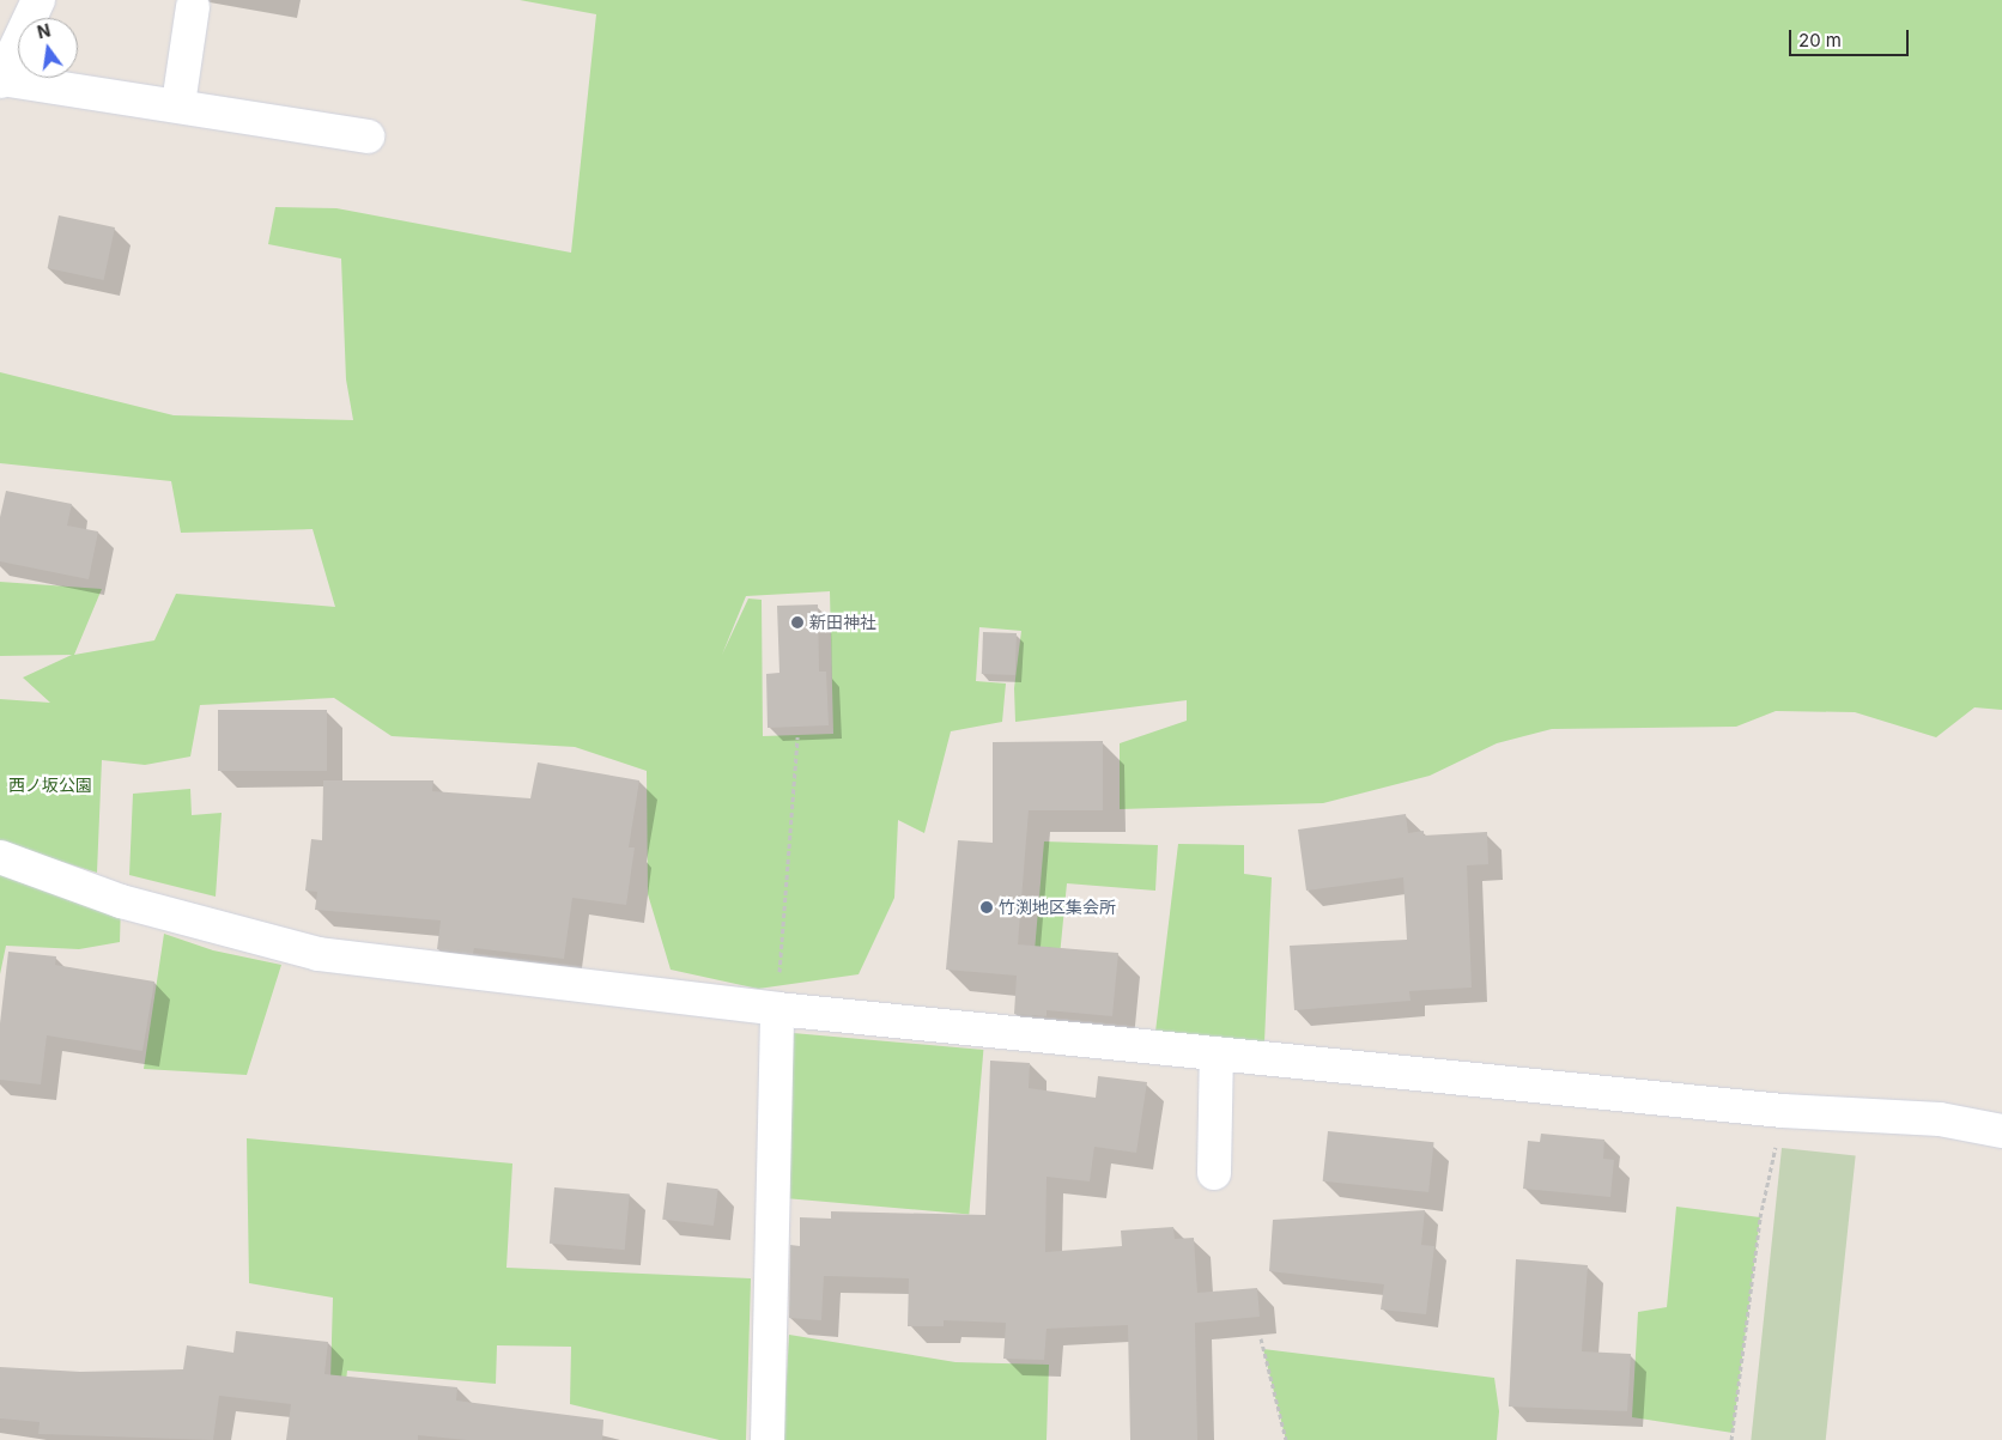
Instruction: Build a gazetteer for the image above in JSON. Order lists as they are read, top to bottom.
{
  "parks": ["西ノ坂公園"],
  "places": ["新田神社", "竹渕地区集会所"],
  "scale_bar": "20 m",
  "north": "top"
}
